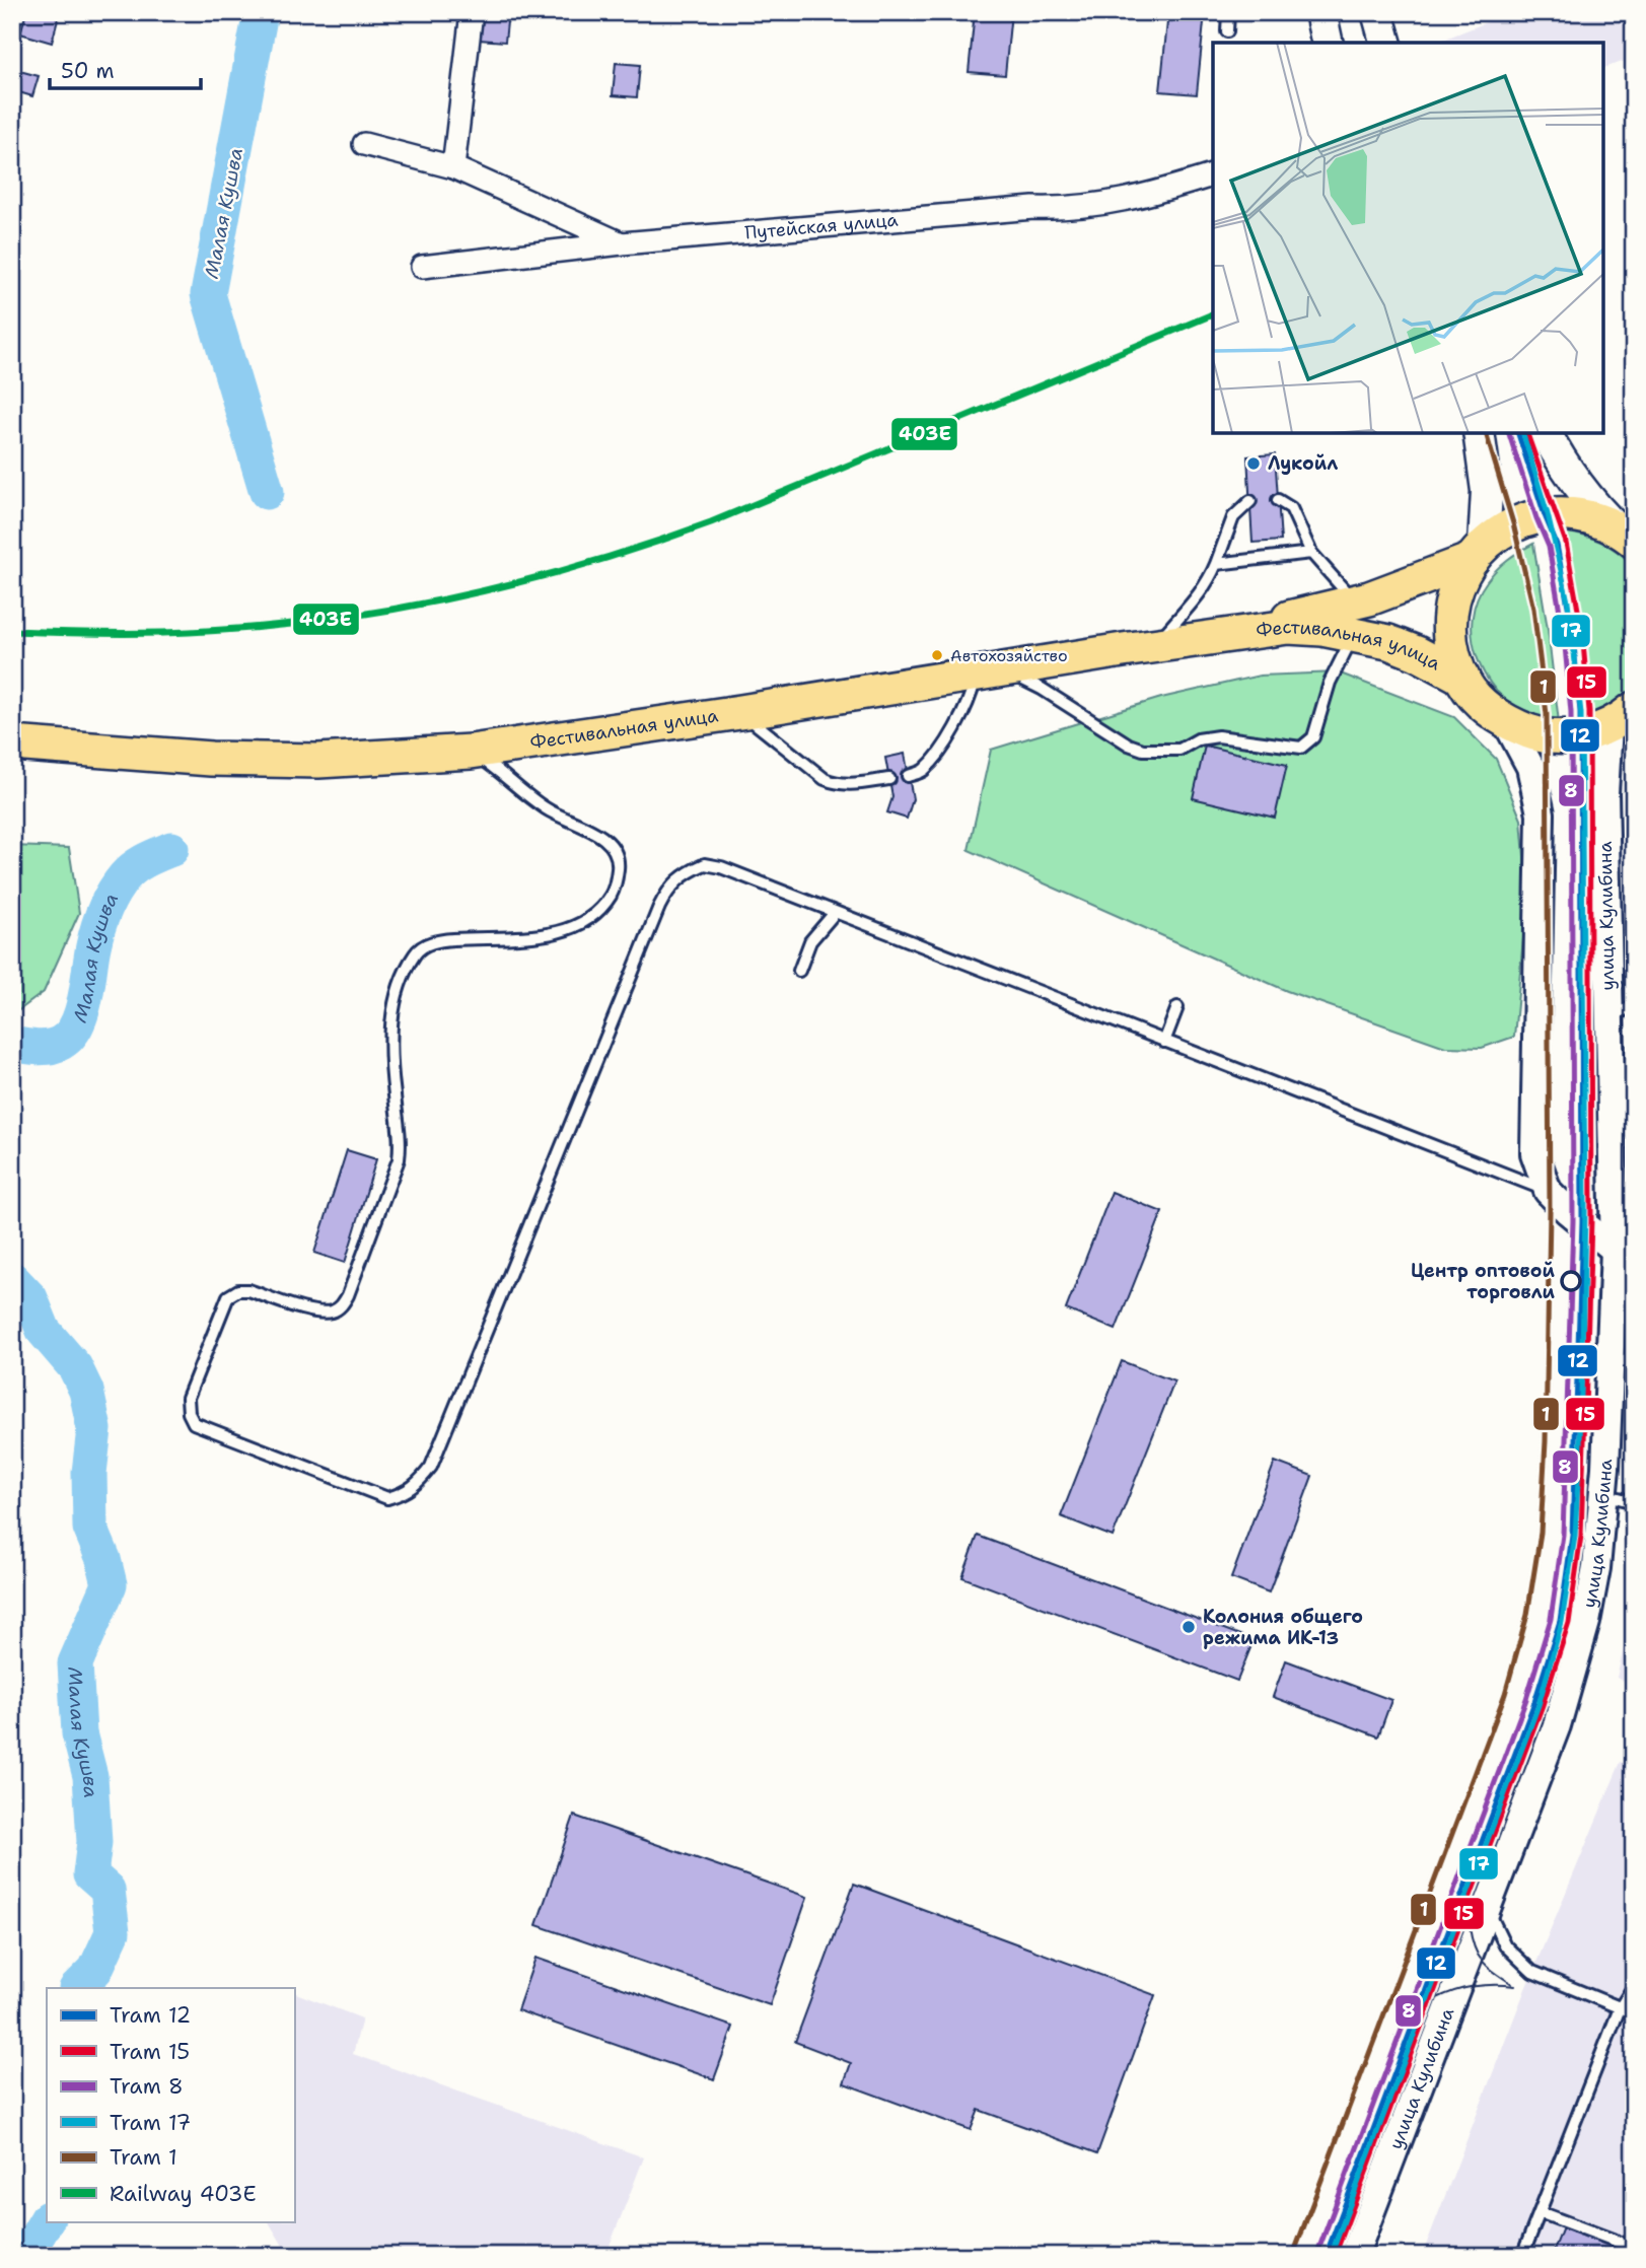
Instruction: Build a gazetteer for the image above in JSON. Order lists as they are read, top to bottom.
{
  "streets": {
    "main road": ["Фестивальная улица"],
    "street": ["Путейская улица", "улица Кулибина"]
  },
  "water": ["Малая Кушва"],
  "places": [
    "Лукойл",
    "Автохозяйство",
    "Центр оптовой торговли",
    "Колония общего режима ИК-13"
  ],
  "lines": [
    "rail line 403Е",
    "tram line 12",
    "tram line 15",
    "tram line 17",
    "tram line 8",
    "tram line 1"
  ],
  "legend": [
    "Tram 12",
    "Tram 15",
    "Tram 8",
    "Tram 17",
    "Tram 1",
    "Railway 403Е"
  ],
  "scale_bar": "50 m"
}
